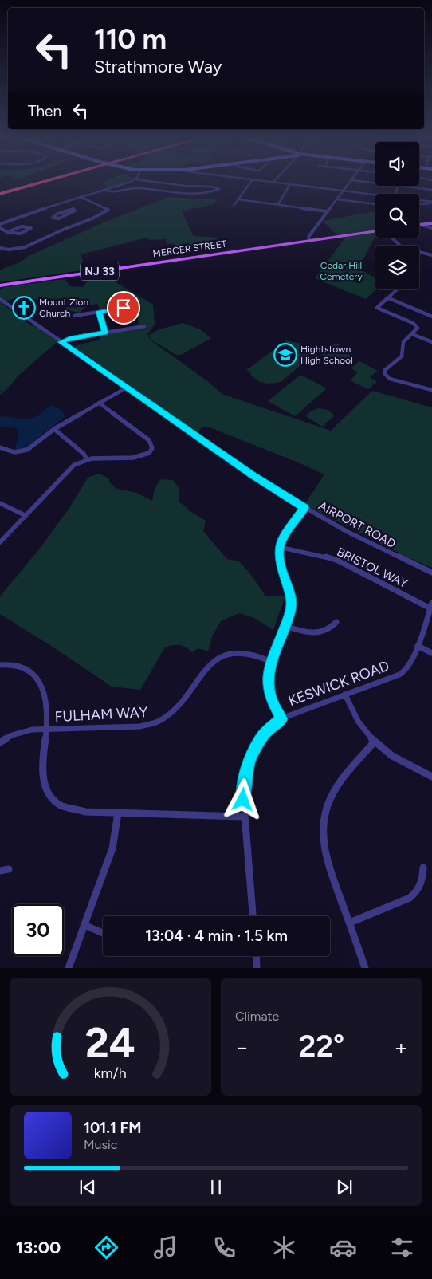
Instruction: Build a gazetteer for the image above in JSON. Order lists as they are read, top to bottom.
{
  "streets": {
    "main road": ["MERCER STREET", "NJ 33"],
    "street": [
      "AIRPORT ROAD",
      "BRISTOL WAY",
      "KESWICK ROAD",
      "FULHAM WAY"
    ]
  },
  "crossings": [
    ["BRISTOL WAY", "KESWICK ROAD"]
  ],
  "parks": ["Cedar Hill Cemetery"],
  "places": {
    "church": ["Mount Zion Church"],
    "school or university": ["Hightstown High School"]
  },
  "page": {
    "turn": ["110 m", "Strathmore Way"],
    "then": "Then",
    "limit": "30",
    "trip": "13:04 · 4 min · 1.5 km",
    "tile": "Climate",
    "heat": ["−", "22°", "+"],
    "song": ["101.1 FM", "Music"],
    "tabs": "13:00",
    "gauge": ["24", "km/h"]
  }
}
